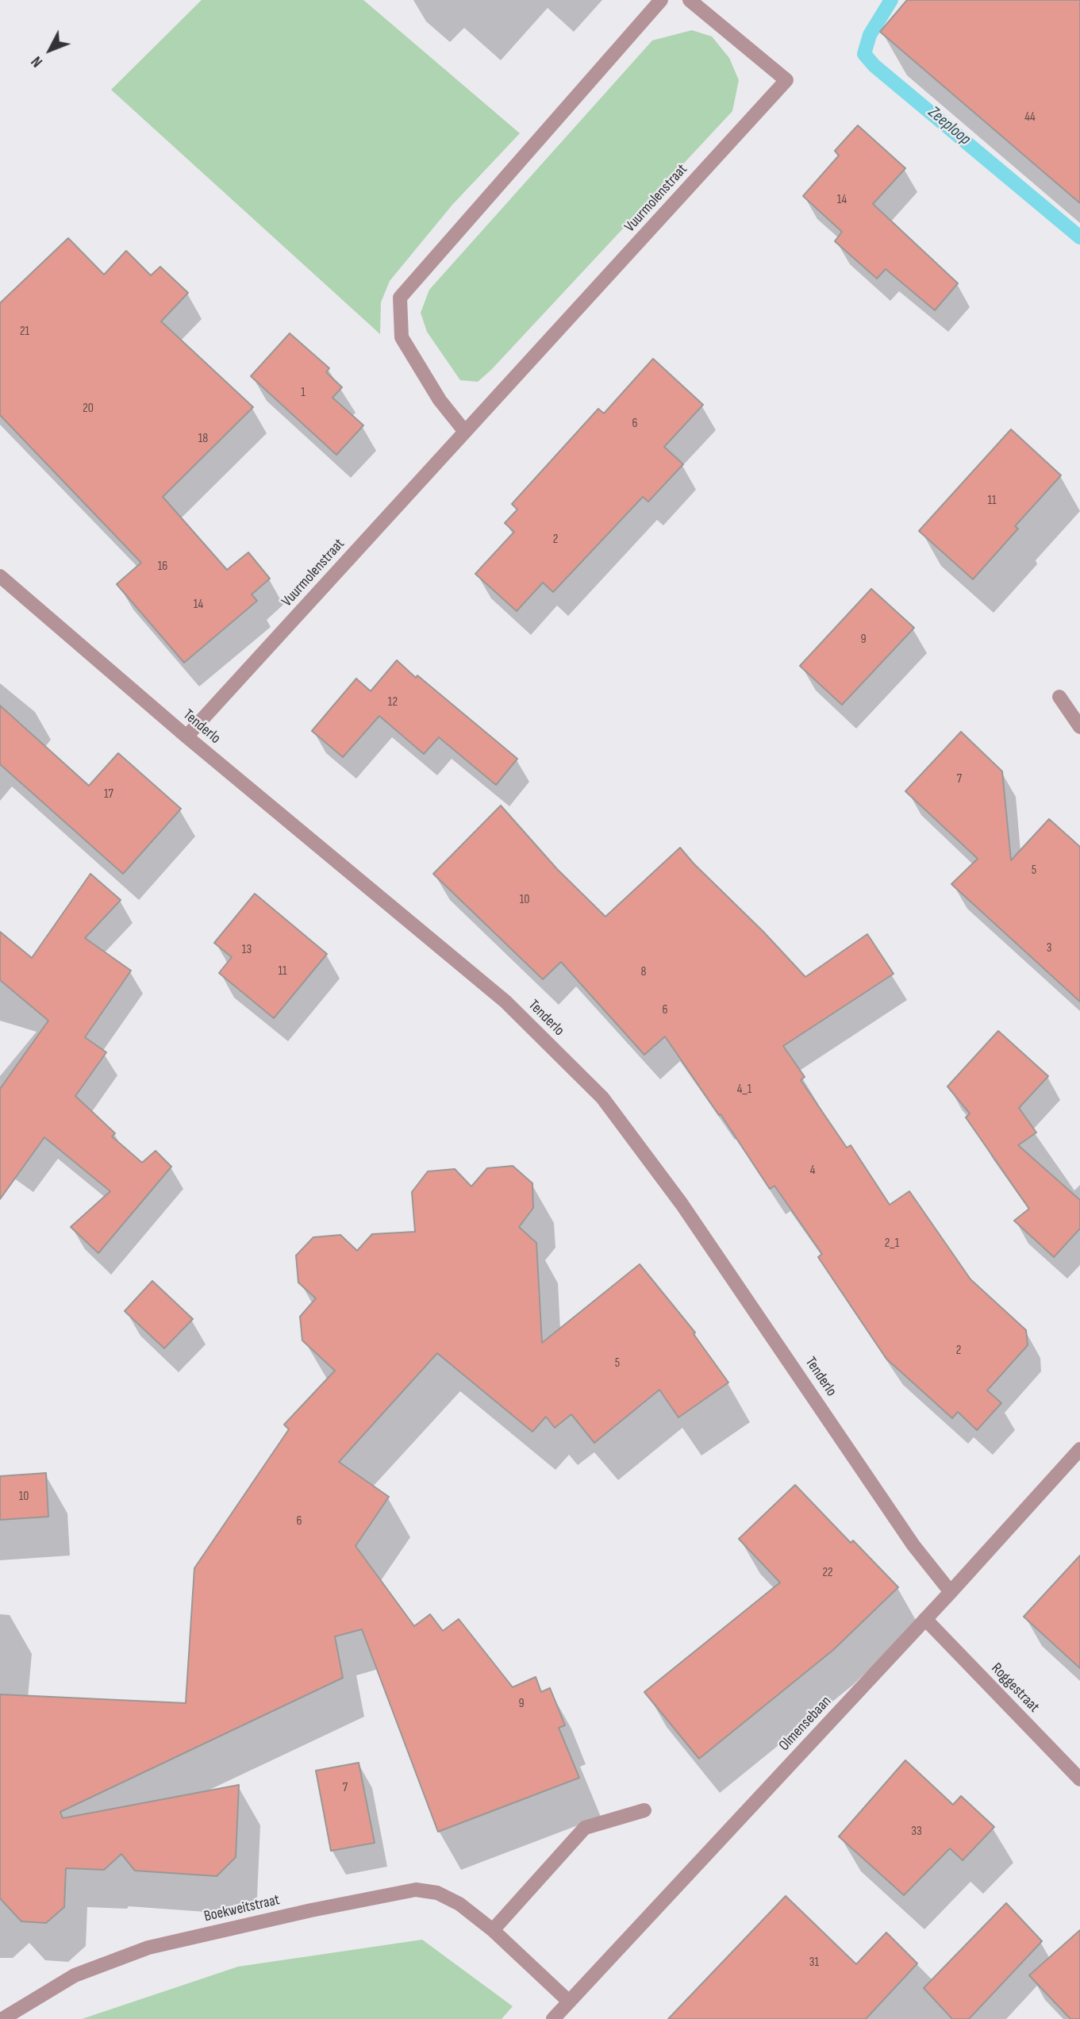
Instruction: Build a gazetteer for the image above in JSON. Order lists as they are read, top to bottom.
{
  "streets": {
    "street": [
      "Vuurmolenstraat",
      "Tenderlo",
      "Roggestraat",
      "Olmensebaan",
      "Boekweitstraat"
    ]
  },
  "crossings": [
    ["Vuurmolenstraat", "Tenderlo"],
    ["Tenderlo", "Olmensebaan"],
    ["Roggestraat", "Olmensebaan"],
    ["Olmensebaan", "Boekweitstraat"]
  ],
  "water": ["Zeeploop"],
  "house_numbers": [
    "44",
    "14",
    "21",
    "1",
    "20",
    "6",
    "18",
    "11",
    "2",
    "16",
    "14",
    "9",
    "12",
    "7",
    "17",
    "5",
    "10",
    "3",
    "13",
    "11",
    "8",
    "6",
    "4_1",
    "4",
    "2_1",
    "2",
    "5",
    "10",
    "6",
    "22",
    "9",
    "7",
    "33",
    "31"
  ],
  "north": "bottom left"
}
